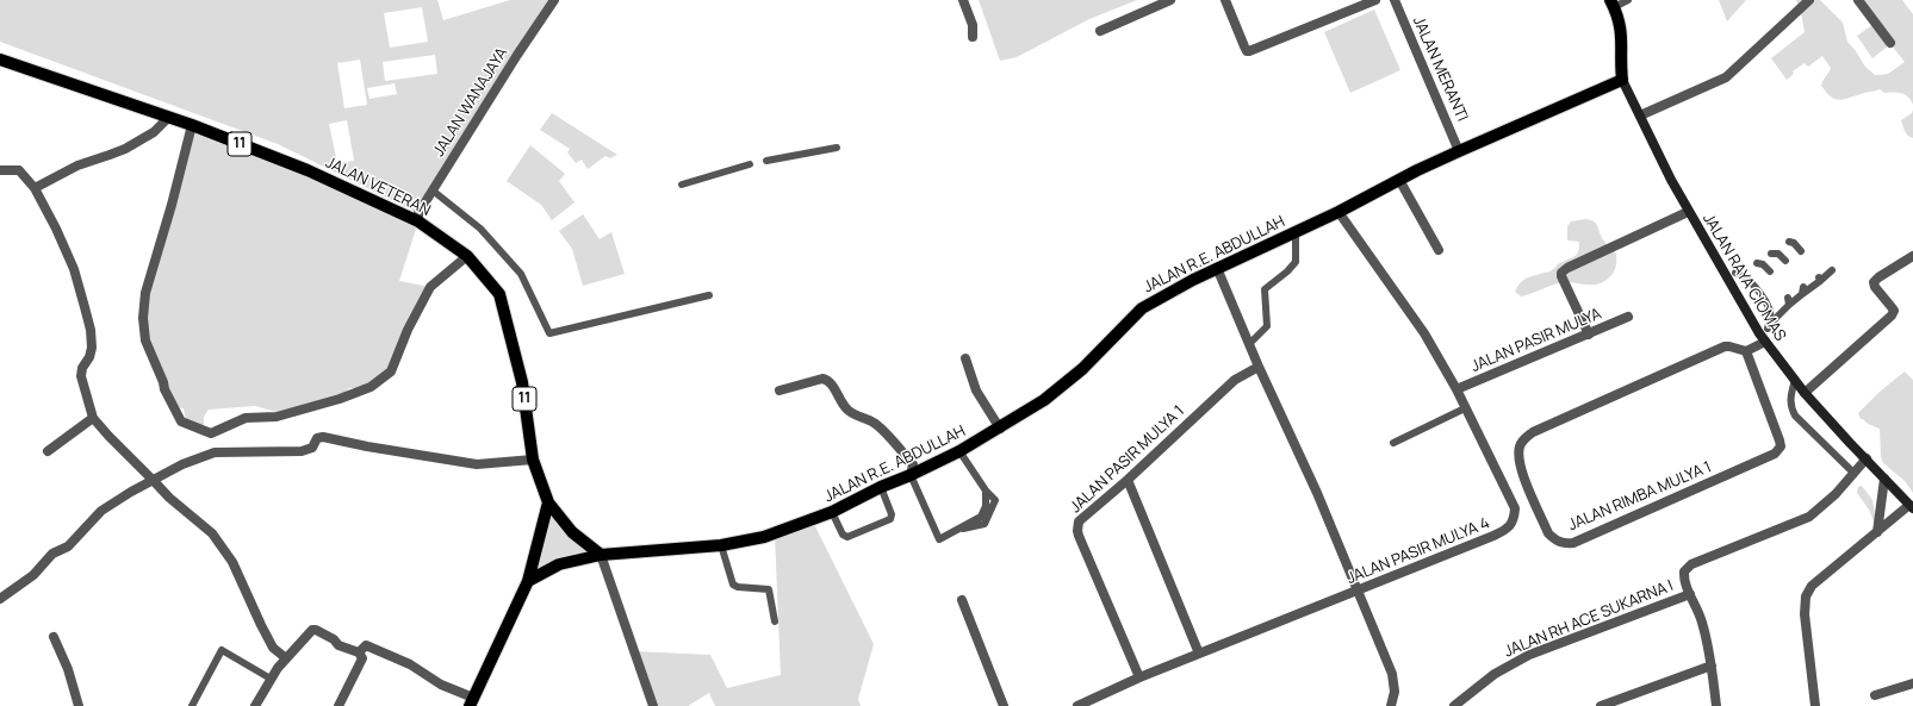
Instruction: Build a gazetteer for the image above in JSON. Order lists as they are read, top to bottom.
{
  "streets": {
    "main road": [
      "11",
      "JALAN VETERAN",
      "JALAN R.E. ABDULLAH",
      "JALAN RAYA CIOMAS"
    ],
    "street": [
      "JALAN MERANTI",
      "JALAN WANAJAYA",
      "JALAN PASIR MULYA",
      "JALAN PASIR MULYA 1",
      "JALAN RIMBA MULYA 1",
      "JALAN PASIR MULYA 4",
      "JALAN RH ACE SUKARNA I"
    ]
  },
  "crossings": [
    ["JALAN MERANTI", "JALAN R.E. ABDULLAH"],
    ["JALAN WANAJAYA", "JALAN VETERAN"],
    ["JALAN VETERAN", "JALAN R.E. ABDULLAH"],
    ["JALAN R.E. ABDULLAH", "JALAN RAYA CIOMAS"],
    ["JALAN R.E. ABDULLAH", "JALAN PASIR MULYA 4"],
    ["JALAN PASIR MULYA", "JALAN PASIR MULYA 4"],
    ["JALAN PASIR MULYA 1", "JALAN PASIR MULYA 4"]
  ]
}
